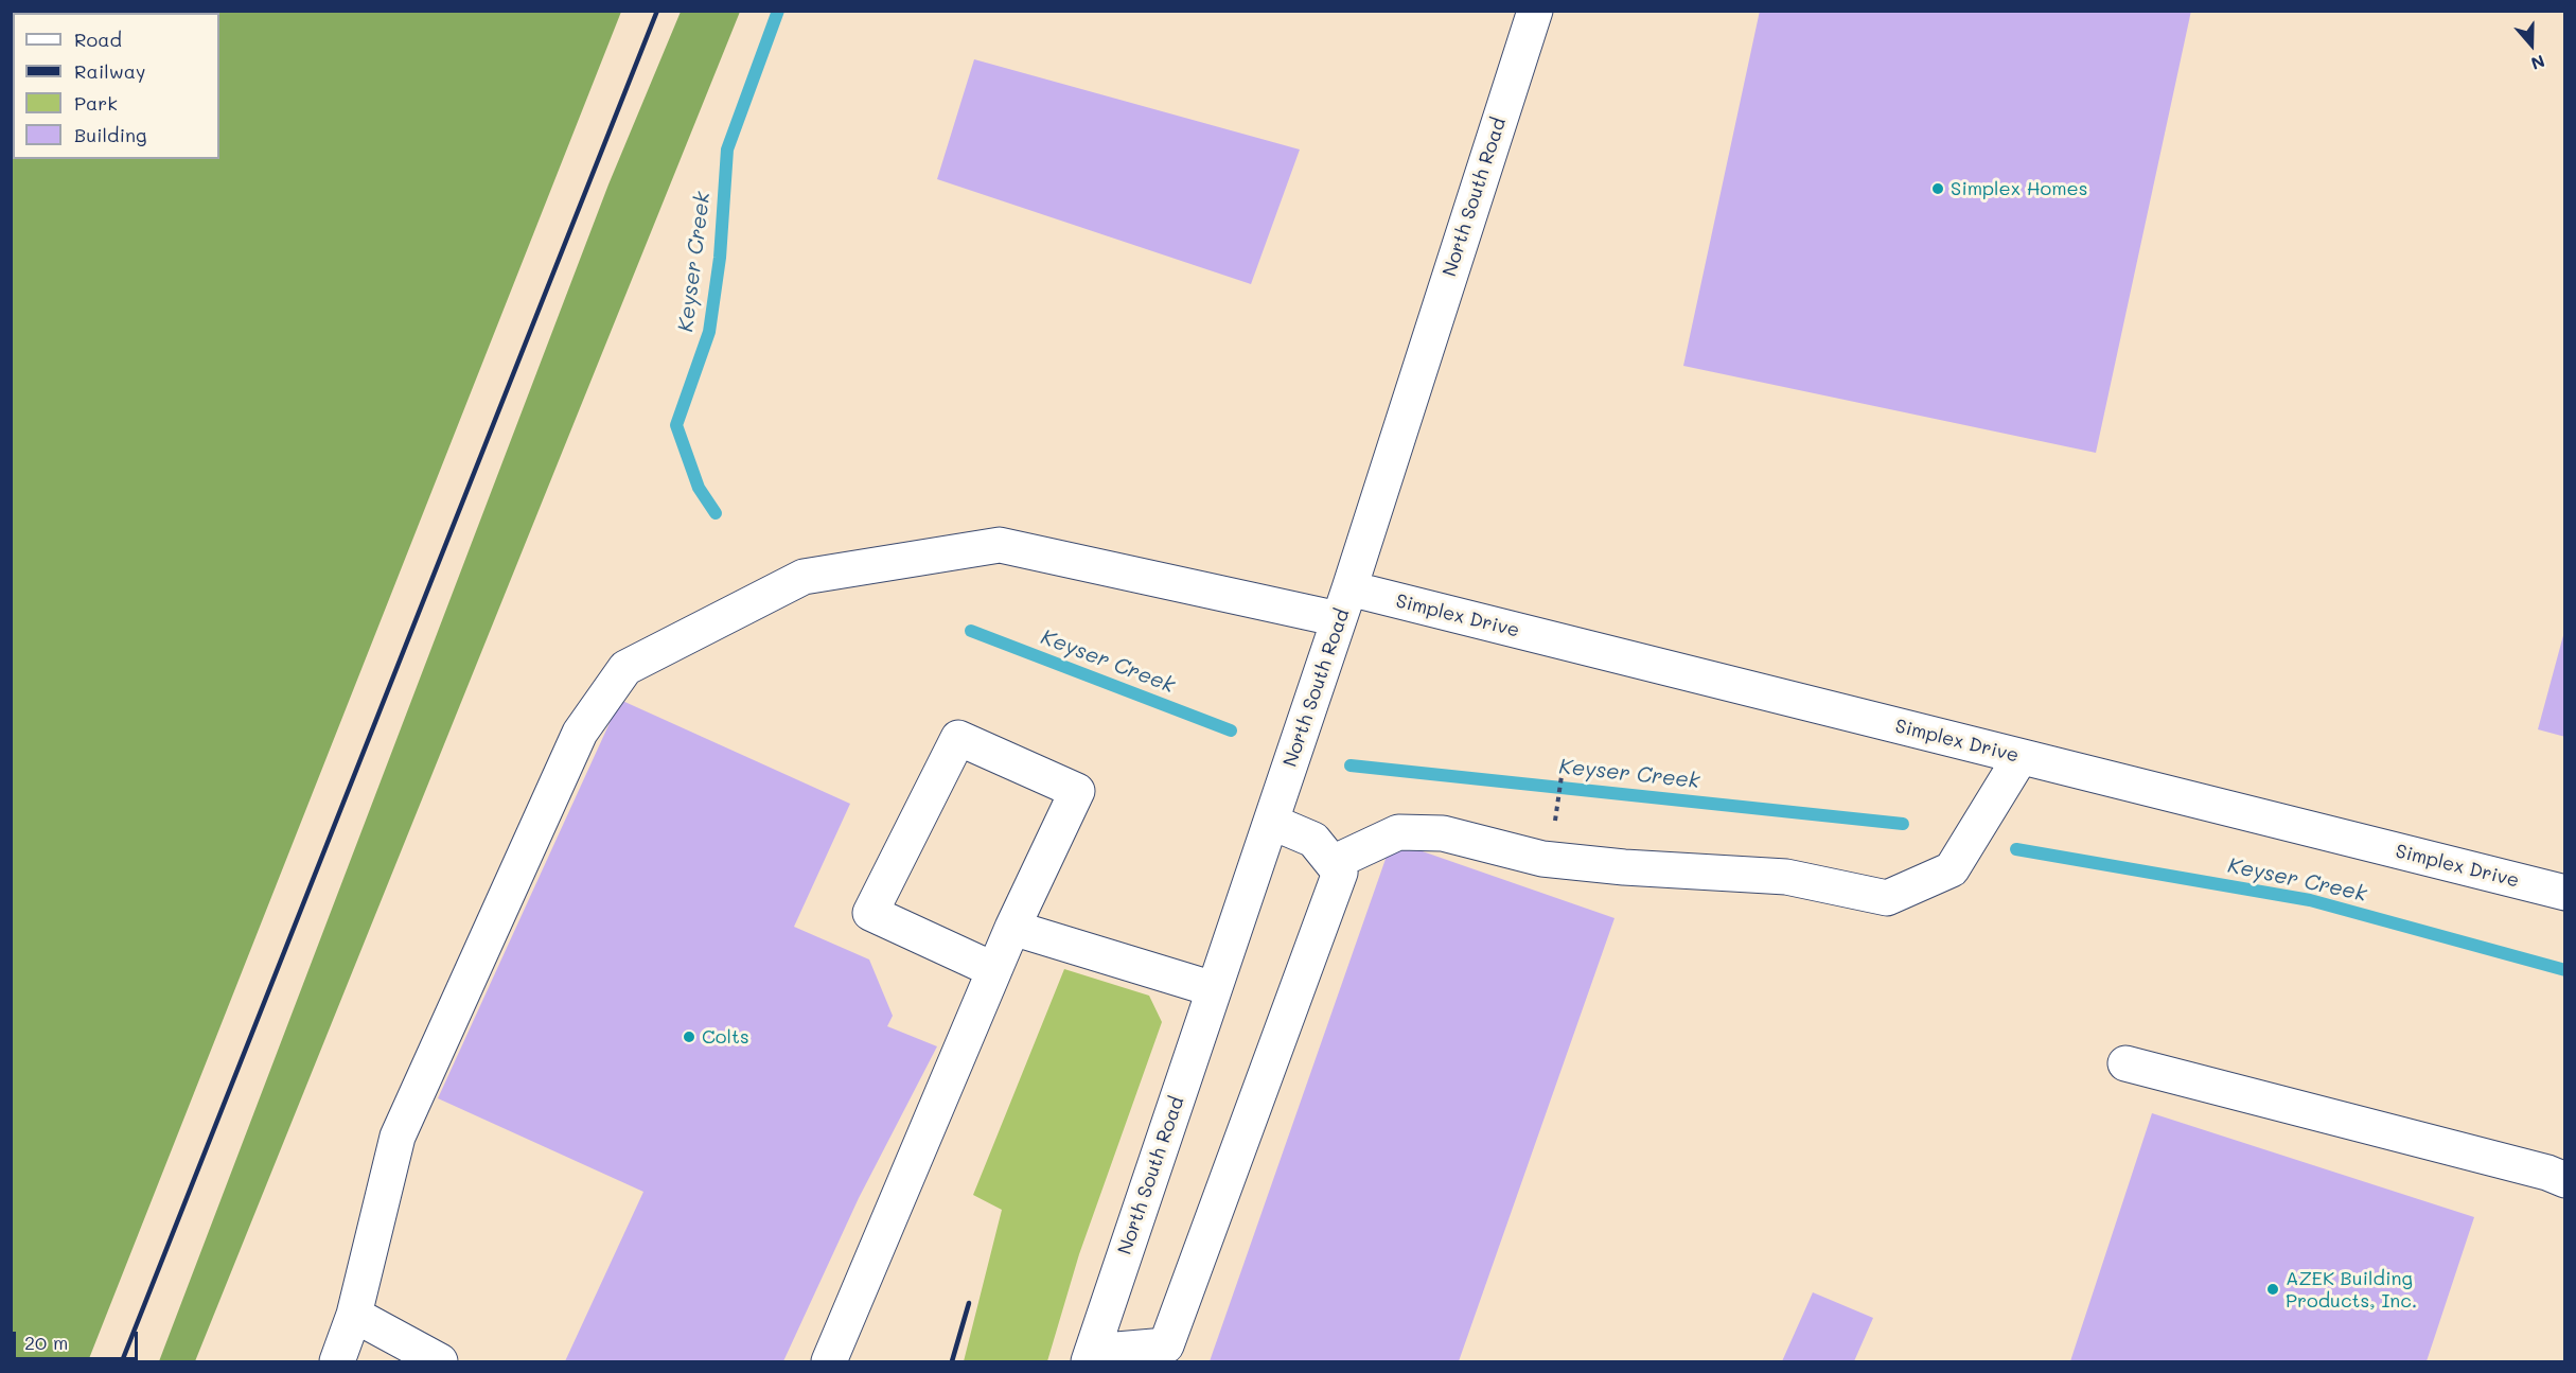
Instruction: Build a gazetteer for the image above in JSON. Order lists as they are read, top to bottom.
{
  "streets": {
    "street": ["North South Road", "Simplex Drive"]
  },
  "crossings": [
    ["North South Road", "Simplex Drive"]
  ],
  "water": ["Keyser Creek"],
  "places": ["Simplex Homes", "Colts", "AZEK Building Products, Inc."],
  "legend": [
    "Road",
    "Railway",
    "Park",
    "Building"
  ],
  "scale_bar": "20 m",
  "north": "bottom"
}
